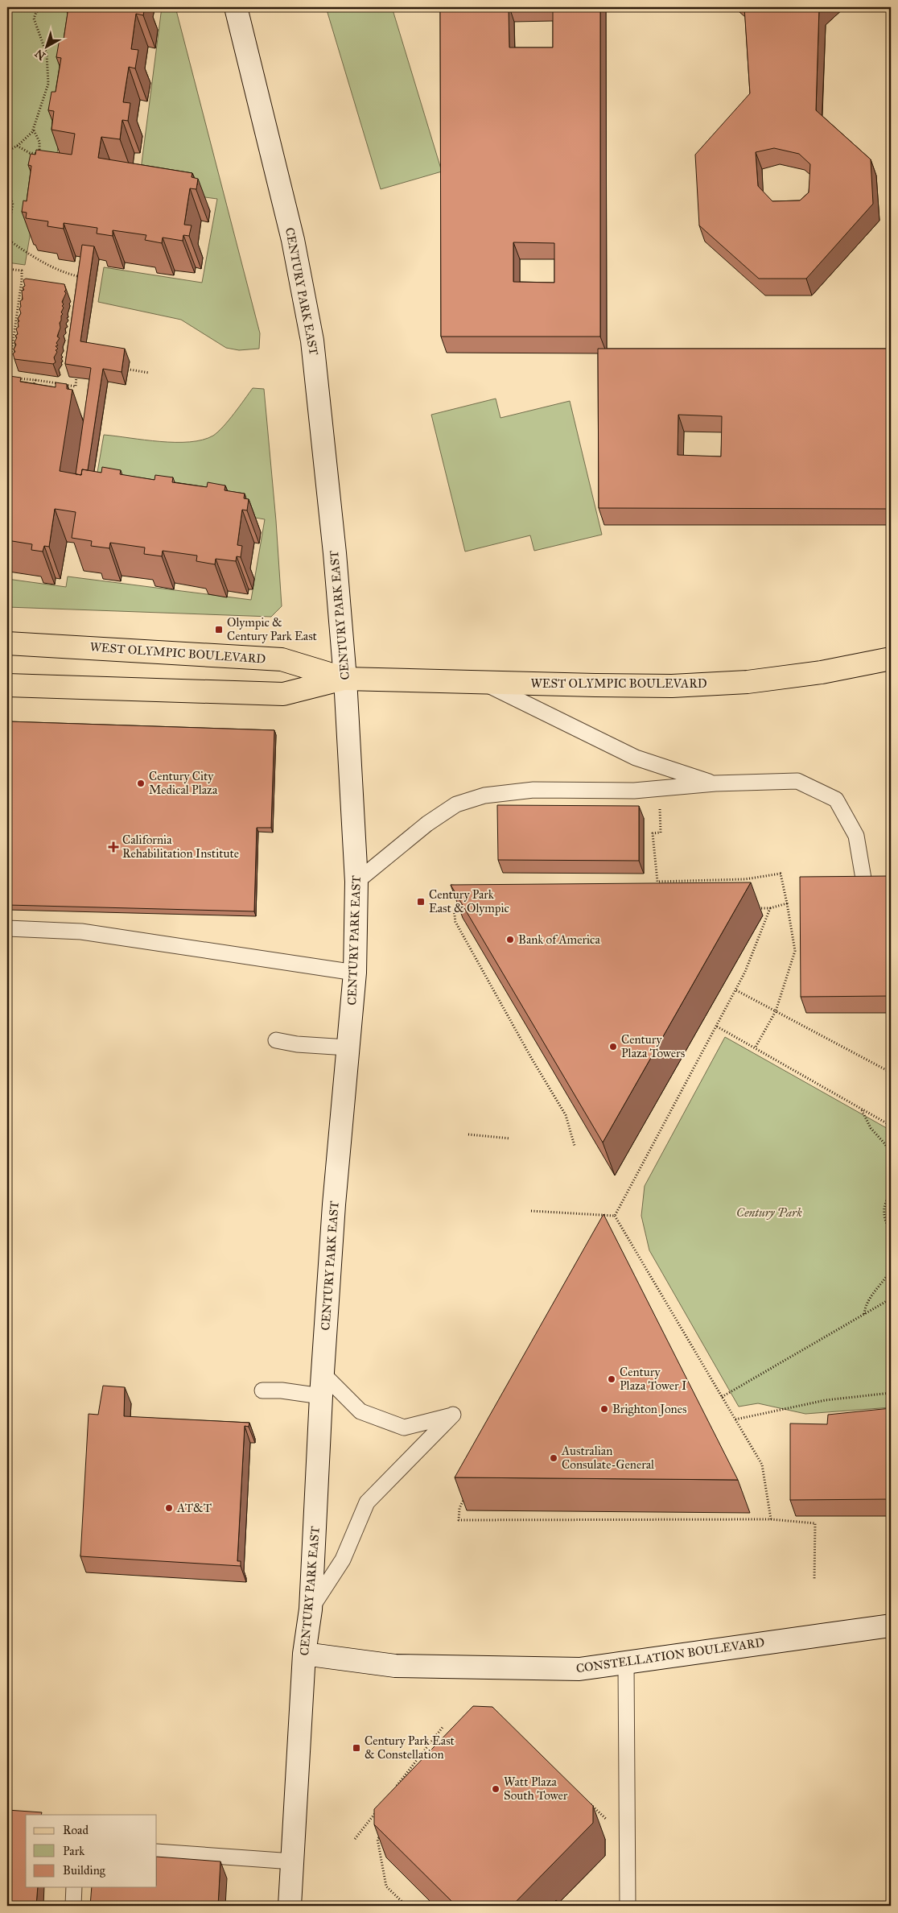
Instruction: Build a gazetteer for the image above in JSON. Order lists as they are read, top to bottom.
{
  "streets": {
    "main road": ["CENTURY PARK EAST", "WEST OLYMPIC BOULEVARD", "CONSTELLATION BOULEVARD"]
  },
  "crossings": [
    ["CENTURY PARK EAST", "WEST OLYMPIC BOULEVARD"],
    ["CENTURY PARK EAST", "CONSTELLATION BOULEVARD"]
  ],
  "parks": ["Century Park"],
  "places": {
    "transit": ["Olympic & Century Park East", "Century Park East & Olympic", "Century Park East & Constellation"],
    "other": [
      "Century City Medical Plaza",
      "Bank of America",
      "Century Plaza Towers",
      "Century Plaza Tower I",
      "Brighton Jones",
      "Australian Consulate-General",
      "AT&T",
      "Watt Plaza South Tower"
    ],
    "health": ["California Rehabilitation Institute"]
  },
  "legend": ["Road", "Park", "Building"],
  "north": "bottom left"
}
